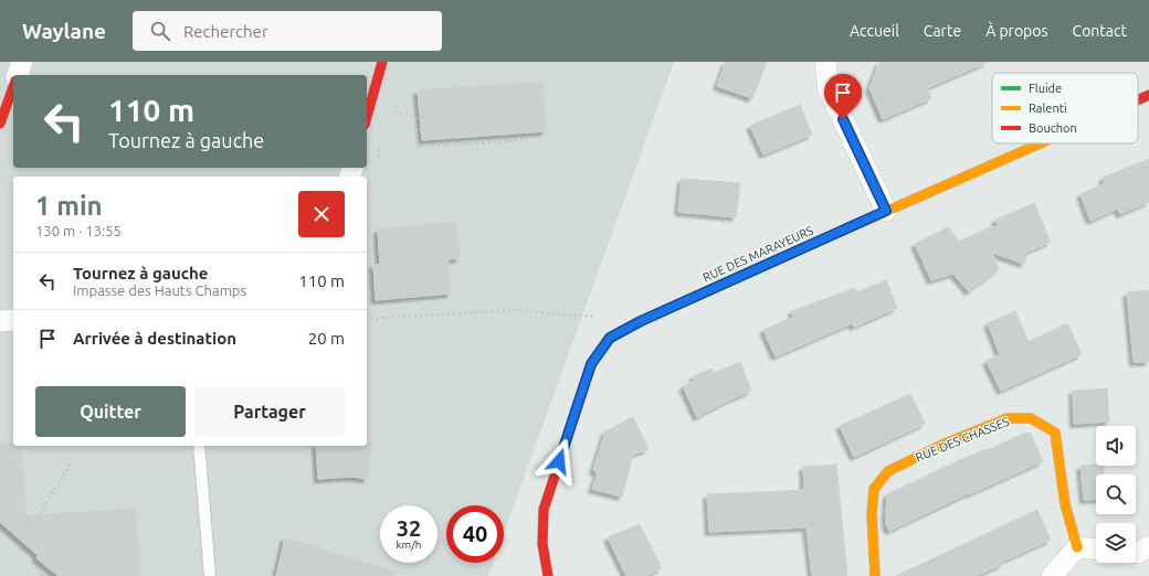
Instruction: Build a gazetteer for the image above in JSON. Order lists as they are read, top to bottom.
{
  "streets": {
    "street": ["RUE DES MARAYEURS", "RUE DES CHASSES"]
  },
  "legend": ["Fluide", "Ralenti", "Bouchon"],
  "page": {
    "header": "Waylane",
    "search": "Rechercher",
    "nav": [
      "Accueil",
      "Carte",
      "À propos",
      "Contact"
    ],
    "turn": ["110 m", "Tournez à gauche"],
    "heading": ["1 min", "130 m · 13:55"],
    "list": [
      {
        "name": "Tournez à gauche",
        "note": "Impasse des Hauts Champs",
        "value": "110 m"
      },
      {
        "name": "Arrivée à destination",
        "value": "20 m"
      }
    ],
    "buttons": ["Quitter", "Partager"],
    "speed": "32 km/h",
    "limit": "40"
  }
}
